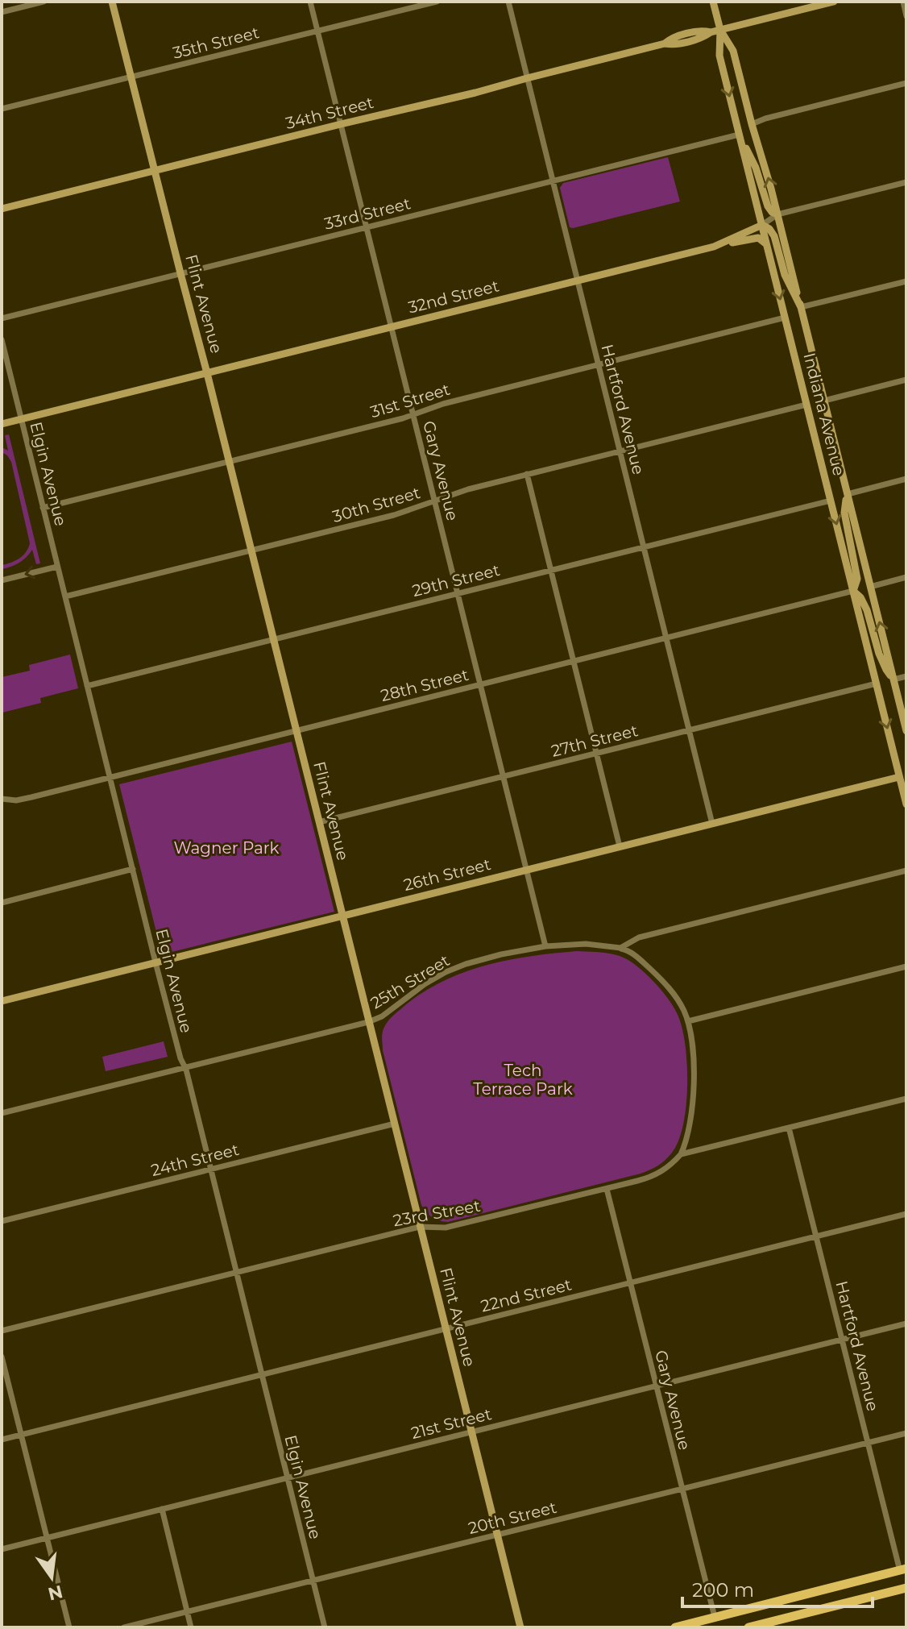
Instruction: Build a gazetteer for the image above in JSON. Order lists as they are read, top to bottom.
{
  "streets": {
    "street": [
      "35th Street",
      "34th Street",
      "33rd Street",
      "32nd Street",
      "Flint Avenue",
      "31st Street",
      "Hartford Avenue",
      "Indiana Avenue",
      "Gary Avenue",
      "Elgin Avenue",
      "30th Street",
      "29th Street",
      "28th Street",
      "27th Street",
      "26th Street",
      "25th Street",
      "24th Street",
      "23rd Street",
      "22nd Street",
      "21st Street",
      "20th Street"
    ]
  },
  "crossings": [
    ["35th Street", "Flint Avenue"],
    ["35th Street", "Gary Avenue"],
    ["34th Street", "Flint Avenue"],
    ["34th Street", "Hartford Avenue"],
    ["34th Street", "Indiana Avenue"],
    ["34th Street", "Gary Avenue"],
    ["33rd Street", "Flint Avenue"],
    ["33rd Street", "Hartford Avenue"],
    ["33rd Street", "Indiana Avenue"],
    ["33rd Street", "Gary Avenue"],
    ["32nd Street", "Flint Avenue"],
    ["32nd Street", "Hartford Avenue"],
    ["32nd Street", "Indiana Avenue"],
    ["32nd Street", "Gary Avenue"],
    ["32nd Street", "Elgin Avenue"],
    ["Flint Avenue", "31st Street"],
    ["Flint Avenue", "30th Street"],
    ["Flint Avenue", "29th Street"],
    ["Flint Avenue", "28th Street"],
    ["Flint Avenue", "27th Street"],
    ["Flint Avenue", "26th Street"],
    ["Flint Avenue", "25th Street"],
    ["Flint Avenue", "24th Street"],
    ["Flint Avenue", "23rd Street"],
    ["Flint Avenue", "22nd Street"],
    ["Flint Avenue", "21st Street"],
    ["Flint Avenue", "20th Street"],
    ["31st Street", "Hartford Avenue"],
    ["31st Street", "Indiana Avenue"],
    ["31st Street", "Gary Avenue"],
    ["31st Street", "Elgin Avenue"],
    ["Hartford Avenue", "30th Street"],
    ["Hartford Avenue", "29th Street"],
    ["Hartford Avenue", "28th Street"],
    ["Hartford Avenue", "27th Street"],
    ["Hartford Avenue", "26th Street"],
    ["Hartford Avenue", "23rd Street"],
    ["Hartford Avenue", "22nd Street"],
    ["Hartford Avenue", "21st Street"],
    ["Hartford Avenue", "20th Street"],
    ["Indiana Avenue", "30th Street"],
    ["Indiana Avenue", "29th Street"],
    ["Indiana Avenue", "28th Street"],
    ["Indiana Avenue", "27th Street"],
    ["Indiana Avenue", "26th Street"],
    ["Gary Avenue", "30th Street"],
    ["Gary Avenue", "29th Street"],
    ["Gary Avenue", "28th Street"],
    ["Gary Avenue", "27th Street"],
    ["Gary Avenue", "26th Street"],
    ["Gary Avenue", "25th Street"],
    ["Gary Avenue", "23rd Street"],
    ["Gary Avenue", "22nd Street"],
    ["Gary Avenue", "21st Street"],
    ["Gary Avenue", "20th Street"],
    ["Elgin Avenue", "30th Street"],
    ["Elgin Avenue", "29th Street"],
    ["Elgin Avenue", "28th Street"],
    ["Elgin Avenue", "26th Street"],
    ["Elgin Avenue", "25th Street"],
    ["Elgin Avenue", "24th Street"],
    ["Elgin Avenue", "23rd Street"],
    ["Elgin Avenue", "22nd Street"],
    ["Elgin Avenue", "21st Street"],
    ["Elgin Avenue", "20th Street"]
  ],
  "parks": ["Wagner Park", "Tech Terrace Park"],
  "scale_bar": "200 m",
  "north": "bottom"
}
